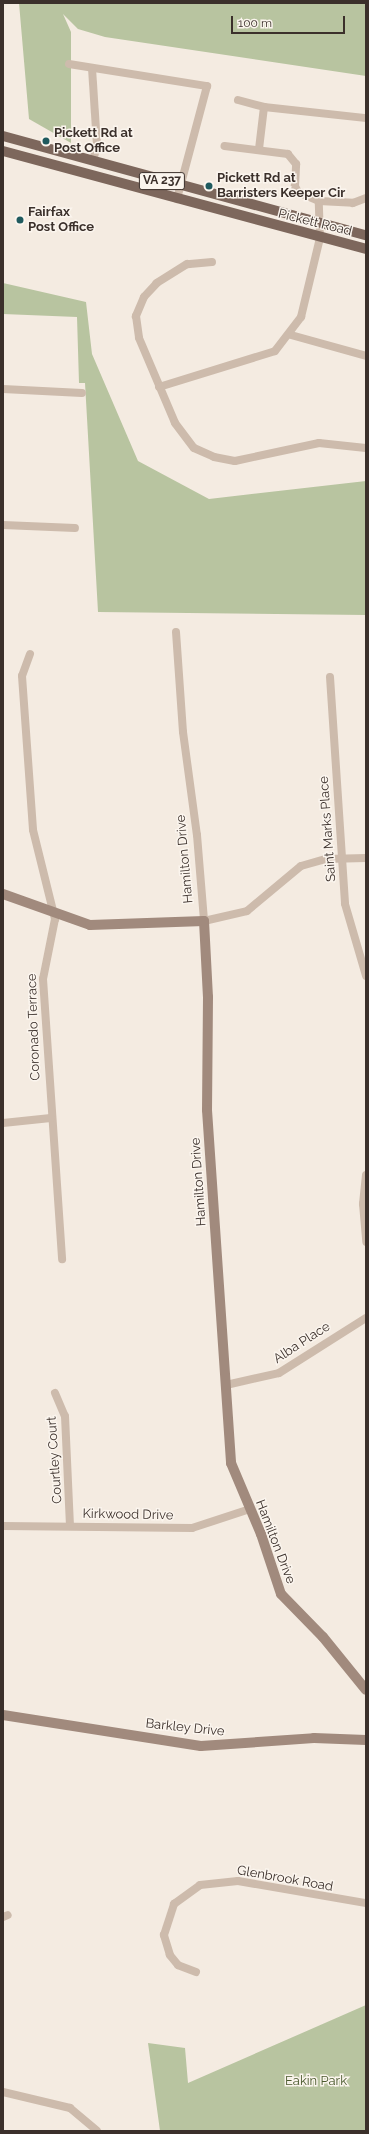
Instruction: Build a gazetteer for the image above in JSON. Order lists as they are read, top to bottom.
{
  "streets": {
    "main road": ["VA 237", "Pickett Road"],
    "street": [
      "Saint Marks Place",
      "Hamilton Drive",
      "Coronado Terrace",
      "Alba Place",
      "Courtley Court",
      "Kirkwood Drive",
      "Barkley Drive",
      "Glenbrook Road"
    ]
  },
  "crossings": [
    ["Hamilton Drive", "Alba Place"],
    ["Hamilton Drive", "Kirkwood Drive"],
    ["Courtley Court", "Kirkwood Drive"]
  ],
  "parks": ["Eakin Park"],
  "places": ["Pickett Rd at Post Office", "Pickett Rd at Barristers Keeper Cir", "Fairfax Post Office"],
  "scale_bar": "100 m"
}
